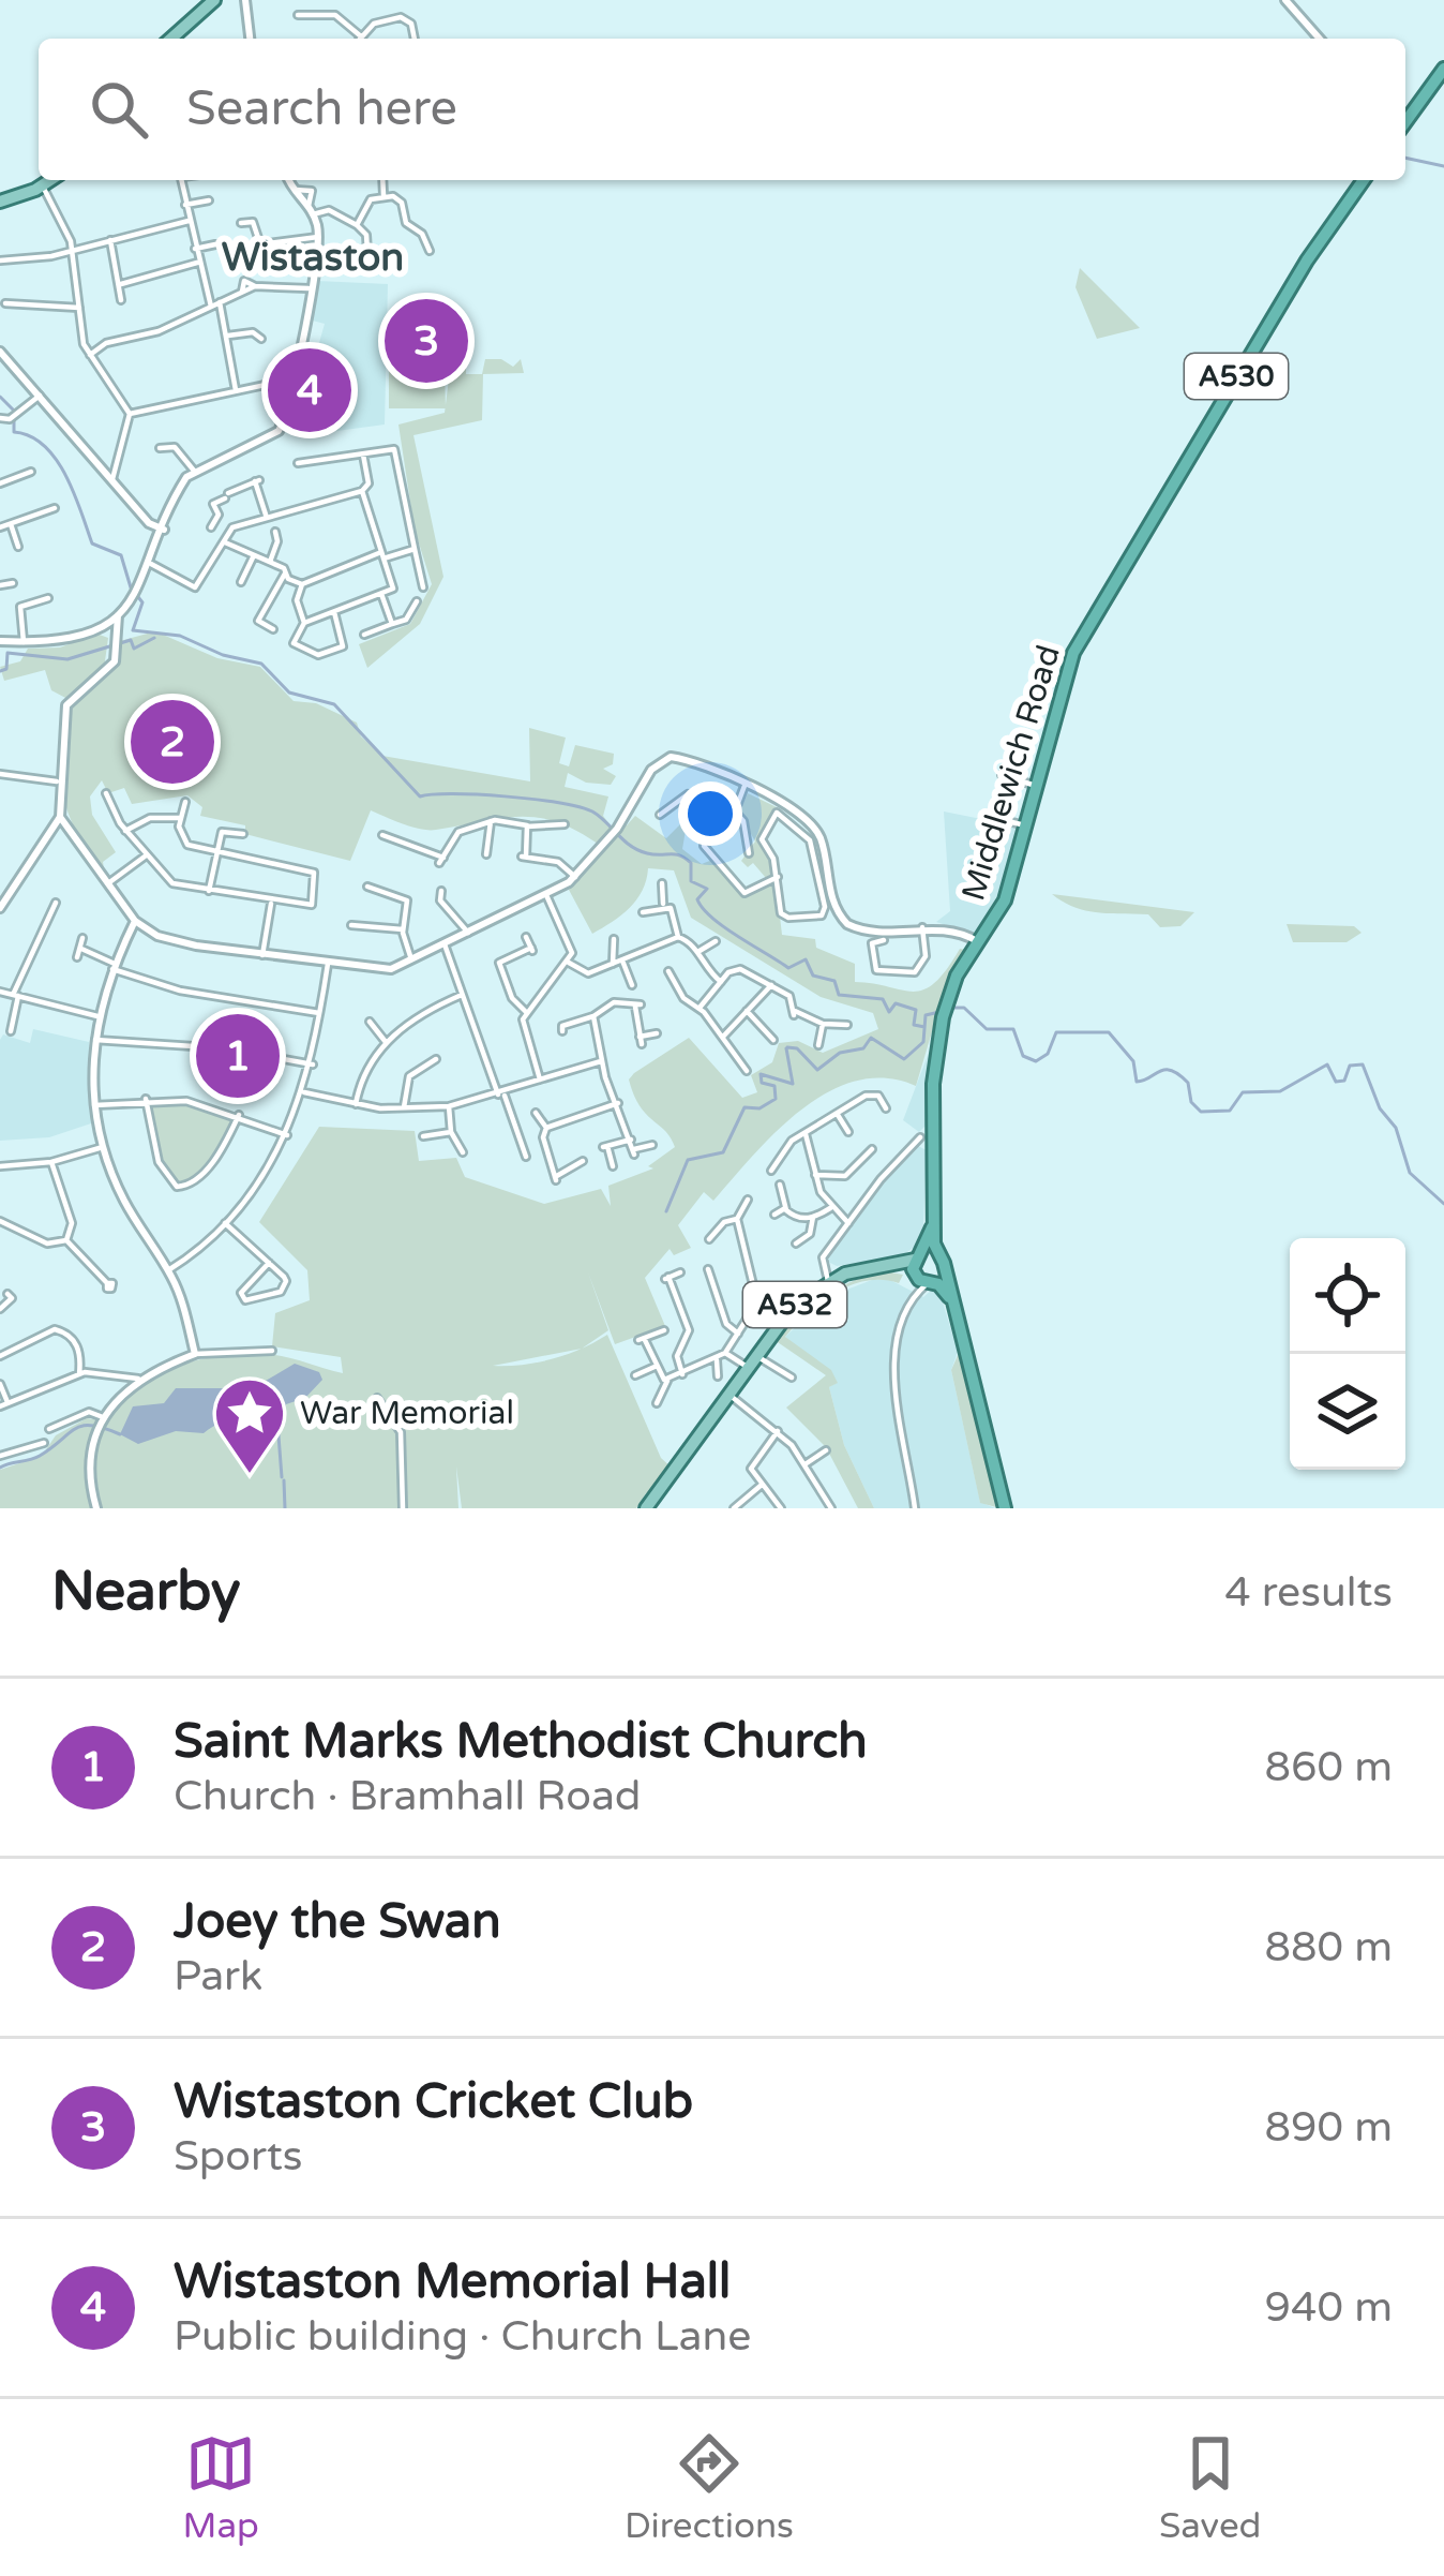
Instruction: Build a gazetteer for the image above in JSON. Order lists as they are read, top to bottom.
{
  "streets": {
    "highway": ["A530", "Middlewich Road"],
    "main road": ["A532"]
  },
  "crossings": [
    ["Middlewich Road", "A532"]
  ],
  "districts": ["Wistaston"],
  "places": {
    "place": ["War Memorial"]
  },
  "page": {
    "search": "Search here",
    "pins": [
      "3",
      "4",
      "2",
      "1"
    ],
    "heading": ["Nearby", "4 results"],
    "list": [
      {
        "mark": "1",
        "name": "Saint Marks Methodist Church",
        "note": "Church · Bramhall Road",
        "value": "860 m"
      },
      {
        "mark": "2",
        "name": "Joey the Swan",
        "note": "Park",
        "value": "880 m"
      },
      {
        "mark": "3",
        "name": "Wistaston Cricket Club",
        "note": "Sports",
        "value": "890 m"
      },
      {
        "mark": "4",
        "name": "Wistaston Memorial Hall",
        "note": "Public building · Church Lane",
        "value": "940 m"
      }
    ],
    "nav": ["Map", "Directions", "Saved"]
  }
}
